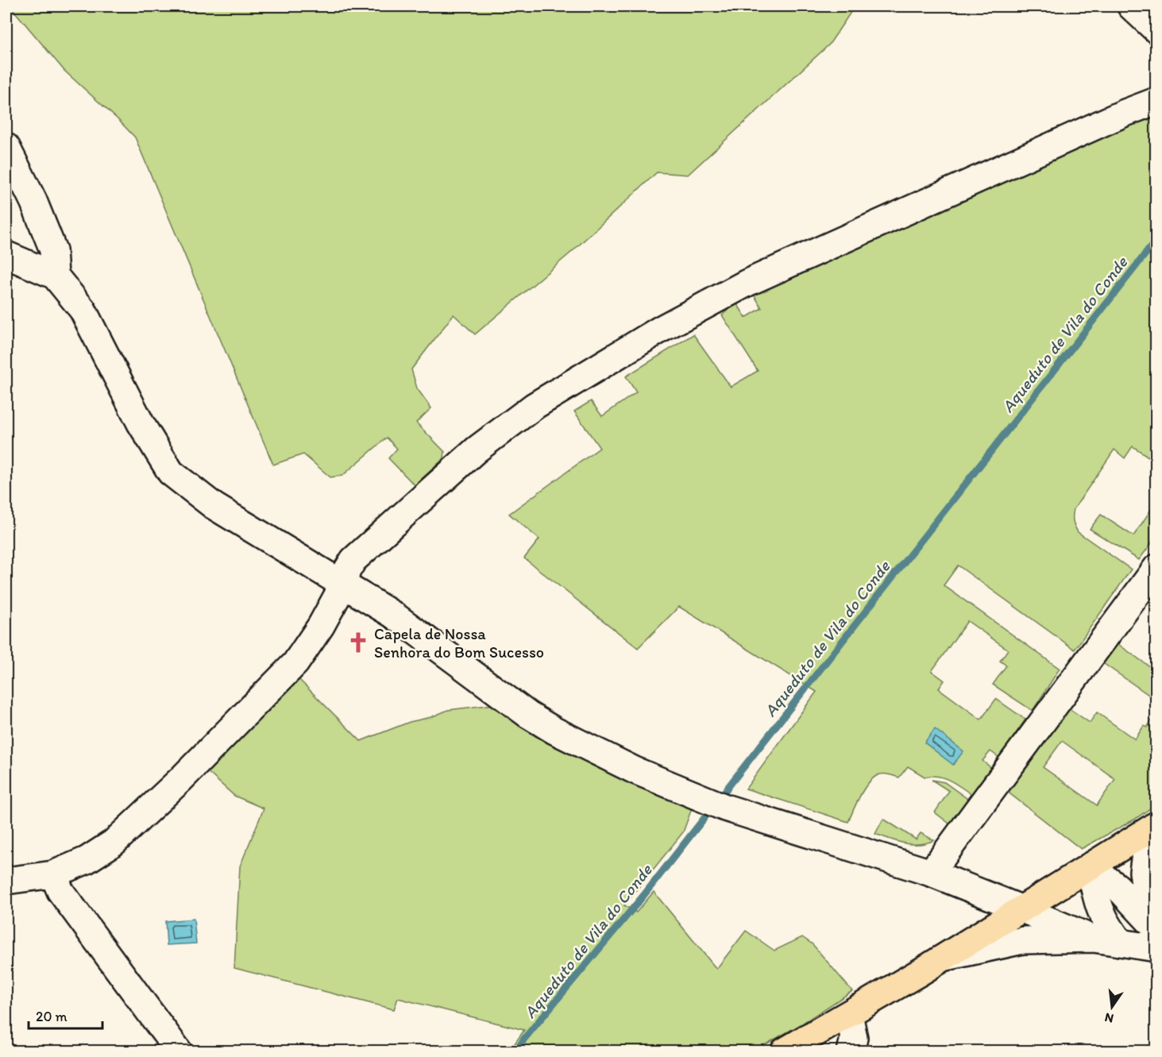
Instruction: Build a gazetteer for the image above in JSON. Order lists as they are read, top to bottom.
{
  "water": ["Aqueduto de Vila do Conde"],
  "places": {
    "church": ["Capela de Nossa Senhora do Bom Sucesso"]
  },
  "scale_bar": "20 m",
  "north": "bottom"
}
